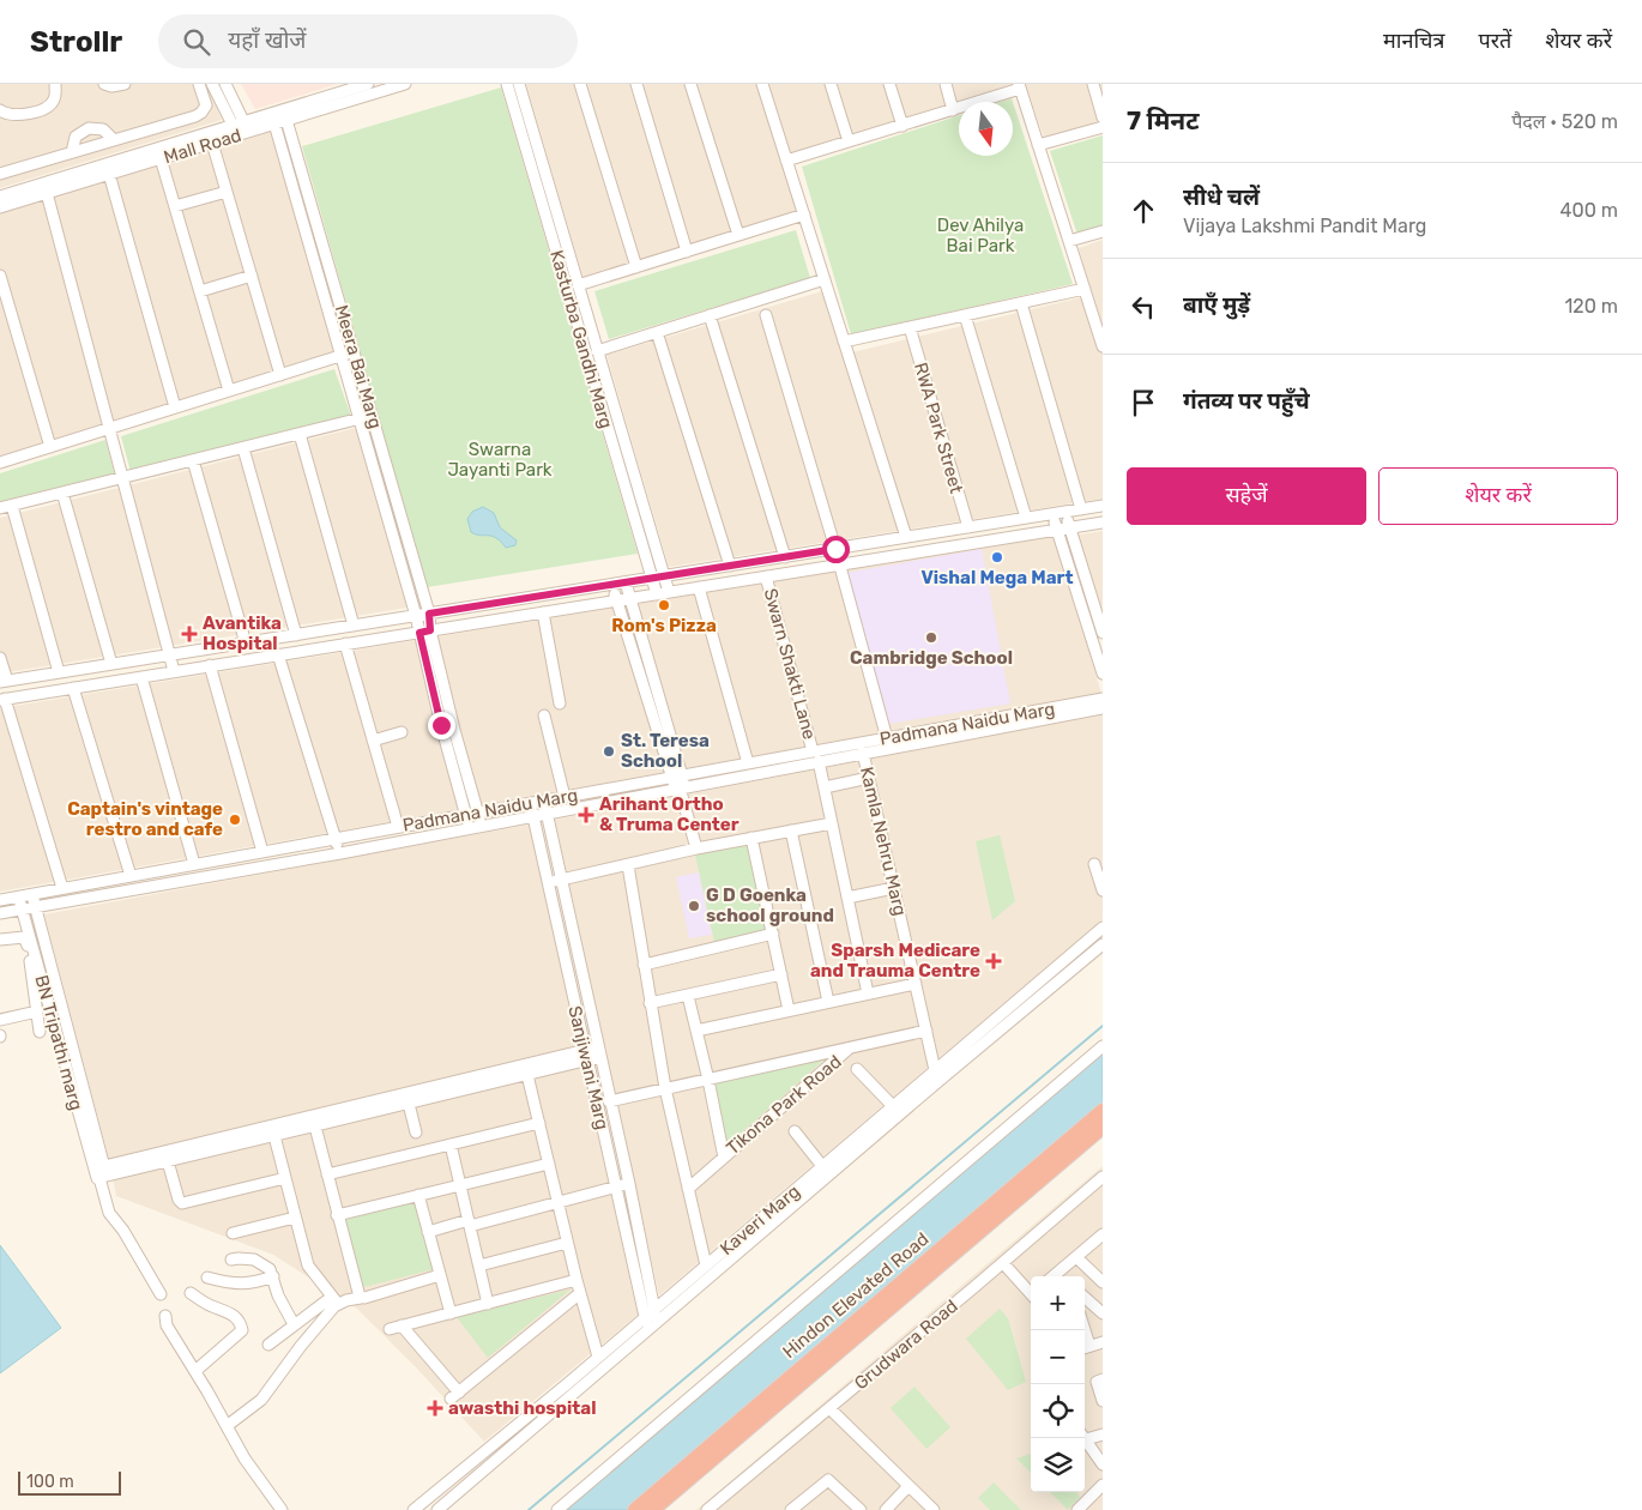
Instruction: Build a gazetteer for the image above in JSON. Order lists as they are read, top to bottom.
{
  "streets": {
    "highway": ["Hindon Elevated Road"],
    "street": [
      "Mall Road",
      "Kasturba Gandhi Marg",
      "Meera Bai Marg",
      "RWA Park Street",
      "Swarn Shakti Lane",
      "Padmana Naidu Marg",
      "Kamla Nehru Marg",
      "BN Tripathi marg",
      "Sanjiwani Marg",
      "Tikona Park Road",
      "Kaveri Marg",
      "Grudwara Road"
    ]
  },
  "crossings": [
    ["Mall Road", "Meera Bai Marg"],
    ["Swarn Shakti Lane", "Padmana Naidu Marg"],
    ["Padmana Naidu Marg", "Kamla Nehru Marg"],
    ["Padmana Naidu Marg", "BN Tripathi marg"],
    ["Padmana Naidu Marg", "Sanjiwani Marg"],
    ["Kamla Nehru Marg", "Tikona Park Road"],
    ["Kamla Nehru Marg", "Kaveri Marg"],
    ["Sanjiwani Marg", "Kaveri Marg"]
  ],
  "parks": ["Dev Ahilya Bai Park", "Swarna Jayanti Park"],
  "places": {
    "other": [
      "Vishal Mega Mart",
      "Rom's Pizza",
      "Cambridge School",
      "St. Teresa School",
      "Captain's vintage restro and cafe",
      "G D Goenka school ground"
    ],
    "health": [
      "Avantika Hospital",
      "Arihant Ortho & Truma Center",
      "Sparsh Medicare and Trauma Centre",
      "awasthi hospital"
    ]
  },
  "scale_bar": "100 m",
  "north": "bottom",
  "page": {
    "header": "Strollr",
    "search": "यहाँ खोजें",
    "nav": ["मानचित्र", "परतें", "शेयर करें"],
    "heading": ["7 मिनट", "पैदल · 520 m"],
    "list": [
      ["सीधे चलें", "Vijaya Lakshmi Pandit Marg", "400 m"],
      ["बाएँ मुड़ें", "120 m"],
      "गंतव्य पर पहुँचे"
    ],
    "buttons": ["सहेजें", "शेयर करें"],
    "map_buttons": ["+", "−"],
    "scale": "100 m"
  }
}
